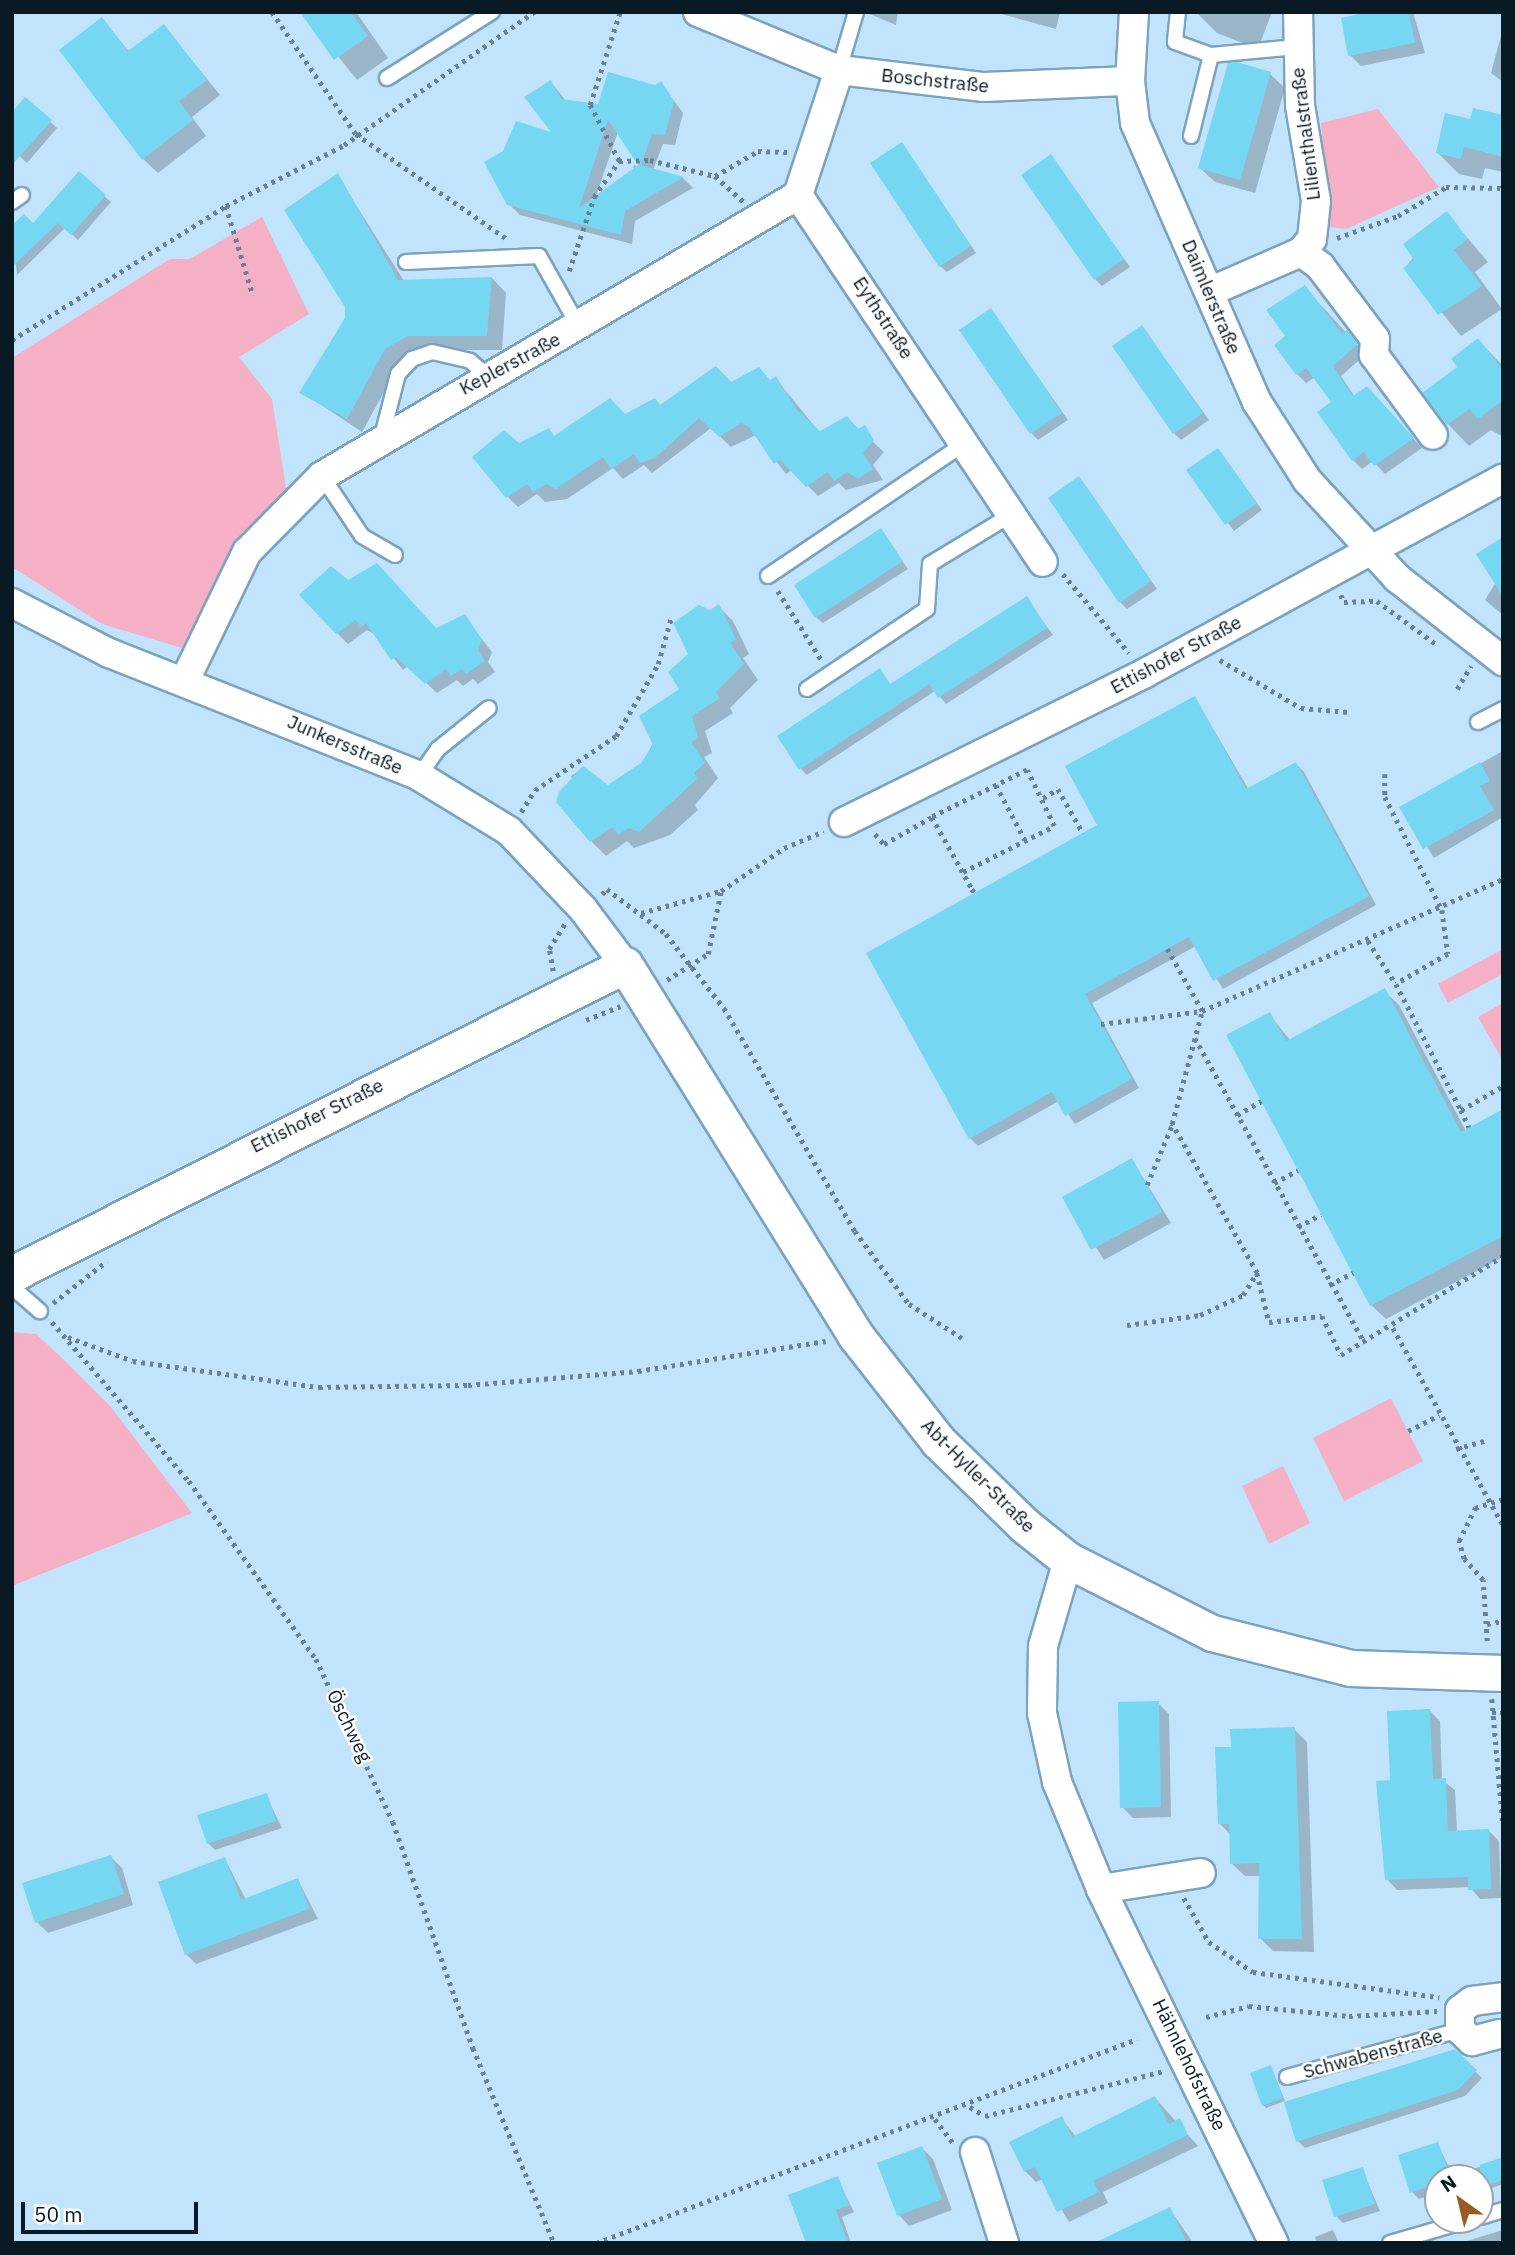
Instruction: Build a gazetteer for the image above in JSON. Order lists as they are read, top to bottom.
{
  "streets": {
    "street": [
      "Boschstraße",
      "Lilienthalstraße",
      "Daimlerstraße",
      "Eythstraße",
      "Keplerstraße",
      "Ettishofer Straße",
      "Junkersstraße",
      "Abt-Hyller-Straße",
      "Schwabenstraße",
      "Hähnlehofstraße"
    ],
    "path": ["Öschweg"]
  },
  "crossings": [
    ["Boschstraße", "Daimlerstraße"],
    ["Daimlerstraße", "Ettishofer Straße"],
    ["Eythstraße", "Keplerstraße"],
    ["Keplerstraße", "Junkersstraße"],
    ["Ettishofer Straße", "Junkersstraße"],
    ["Ettishofer Straße", "Abt-Hyller-Straße"],
    ["Junkersstraße", "Abt-Hyller-Straße"],
    ["Abt-Hyller-Straße", "Hähnlehofstraße"]
  ],
  "scale_bar": "50 m",
  "north": "top left"
}
